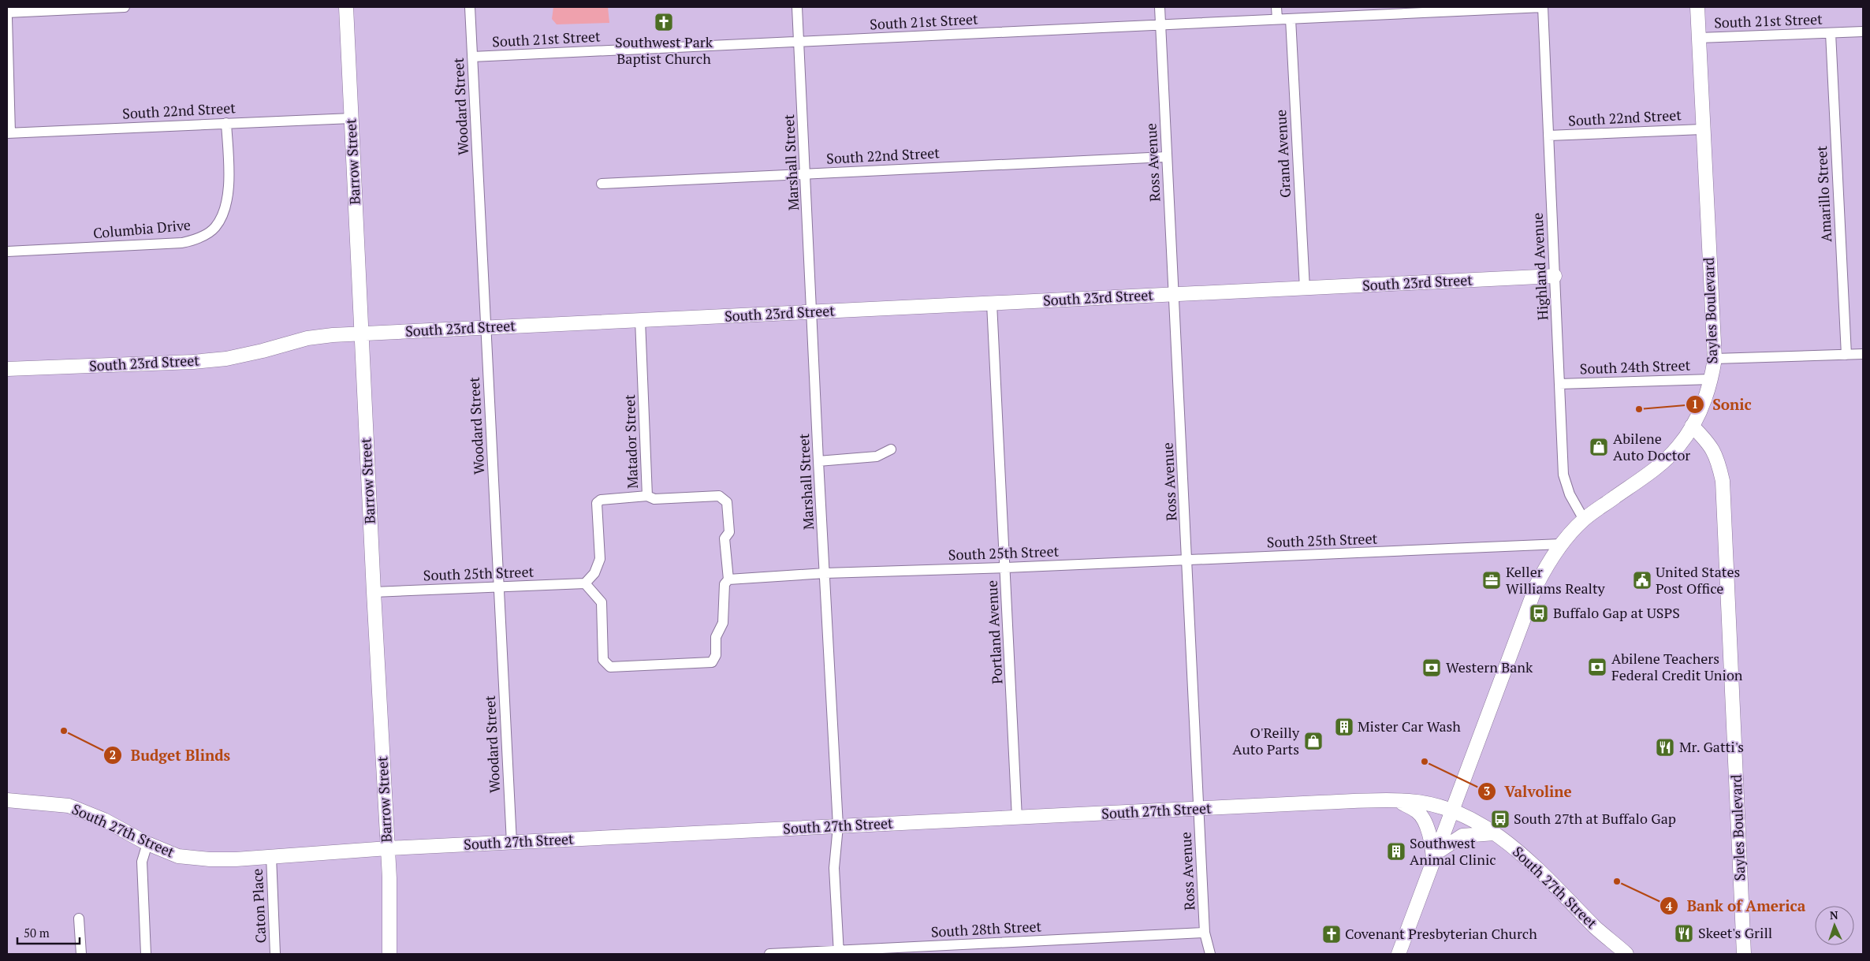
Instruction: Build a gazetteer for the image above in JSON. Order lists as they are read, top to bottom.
{
  "streets": {
    "main road": [
      "Barrow Street",
      "South 23rd Street",
      "Sayles Boulevard",
      "South 27th Street"
    ],
    "street": [
      "South 21st Street",
      "Woodard Street",
      "South 22nd Street",
      "Grand Avenue",
      "Marshall Street",
      "Ross Avenue",
      "Amarillo Street",
      "Columbia Drive",
      "Highland Avenue",
      "South 24th Street",
      "Matador Street",
      "South 25th Street",
      "Portland Avenue",
      "Caton Place",
      "South 28th Street"
    ]
  },
  "crossings": [
    ["South 21st Street", "Woodard Street"],
    ["South 21st Street", "Grand Avenue"],
    ["South 21st Street", "Marshall Street"],
    ["South 21st Street", "Ross Avenue"],
    ["South 21st Street", "Amarillo Street"],
    ["South 21st Street", "Highland Avenue"],
    ["South 21st Street", "Sayles Boulevard"],
    ["Woodard Street", "South 23rd Street"],
    ["Woodard Street", "South 25th Street"],
    ["Woodard Street", "South 27th Street"],
    ["South 22nd Street", "Barrow Street"],
    ["South 22nd Street", "Marshall Street"],
    ["South 22nd Street", "Ross Avenue"],
    ["South 22nd Street", "Columbia Drive"],
    ["South 22nd Street", "Highland Avenue"],
    ["South 22nd Street", "Sayles Boulevard"],
    ["Grand Avenue", "South 23rd Street"],
    ["Barrow Street", "South 23rd Street"],
    ["Barrow Street", "South 25th Street"],
    ["Barrow Street", "South 27th Street"],
    ["Marshall Street", "South 23rd Street"],
    ["Marshall Street", "South 25th Street"],
    ["Marshall Street", "South 27th Street"],
    ["Marshall Street", "South 28th Street"],
    ["Ross Avenue", "South 23rd Street"],
    ["Ross Avenue", "South 25th Street"],
    ["Ross Avenue", "South 27th Street"],
    ["Ross Avenue", "South 28th Street"],
    ["Highland Avenue", "South 23rd Street"],
    ["Highland Avenue", "South 24th Street"],
    ["South 23rd Street", "Matador Street"],
    ["South 23rd Street", "Portland Avenue"],
    ["Sayles Boulevard", "South 24th Street"],
    ["Matador Street", "South 25th Street"],
    ["South 25th Street", "Portland Avenue"],
    ["Portland Avenue", "South 27th Street"],
    ["South 27th Street", "Caton Place"]
  ],
  "places": {
    "church": ["Southwest Park Baptist Church", "Covenant Presbyterian Church"],
    "other": [
      "Sonic",
      "Budget Blinds",
      "Valvoline",
      "Bank of America"
    ],
    "shop": ["Abilene Auto Doctor", "O'Reilly Auto Parts"],
    "office": ["Keller Williams Realty"],
    "public building": ["United States Post Office"],
    "bus stop": ["Buffalo Gap at USPS", "South 27th at Buffalo Gap"],
    "bank": ["Abilene Teachers Federal Credit Union", "Western Bank"],
    "building": ["Mister Car Wash", "Southwest Animal Clinic"],
    "restaurant": ["Mr. Gatti's", "Skeet's Grill"]
  },
  "scale_bar": "50 m",
  "north": "top"
}
